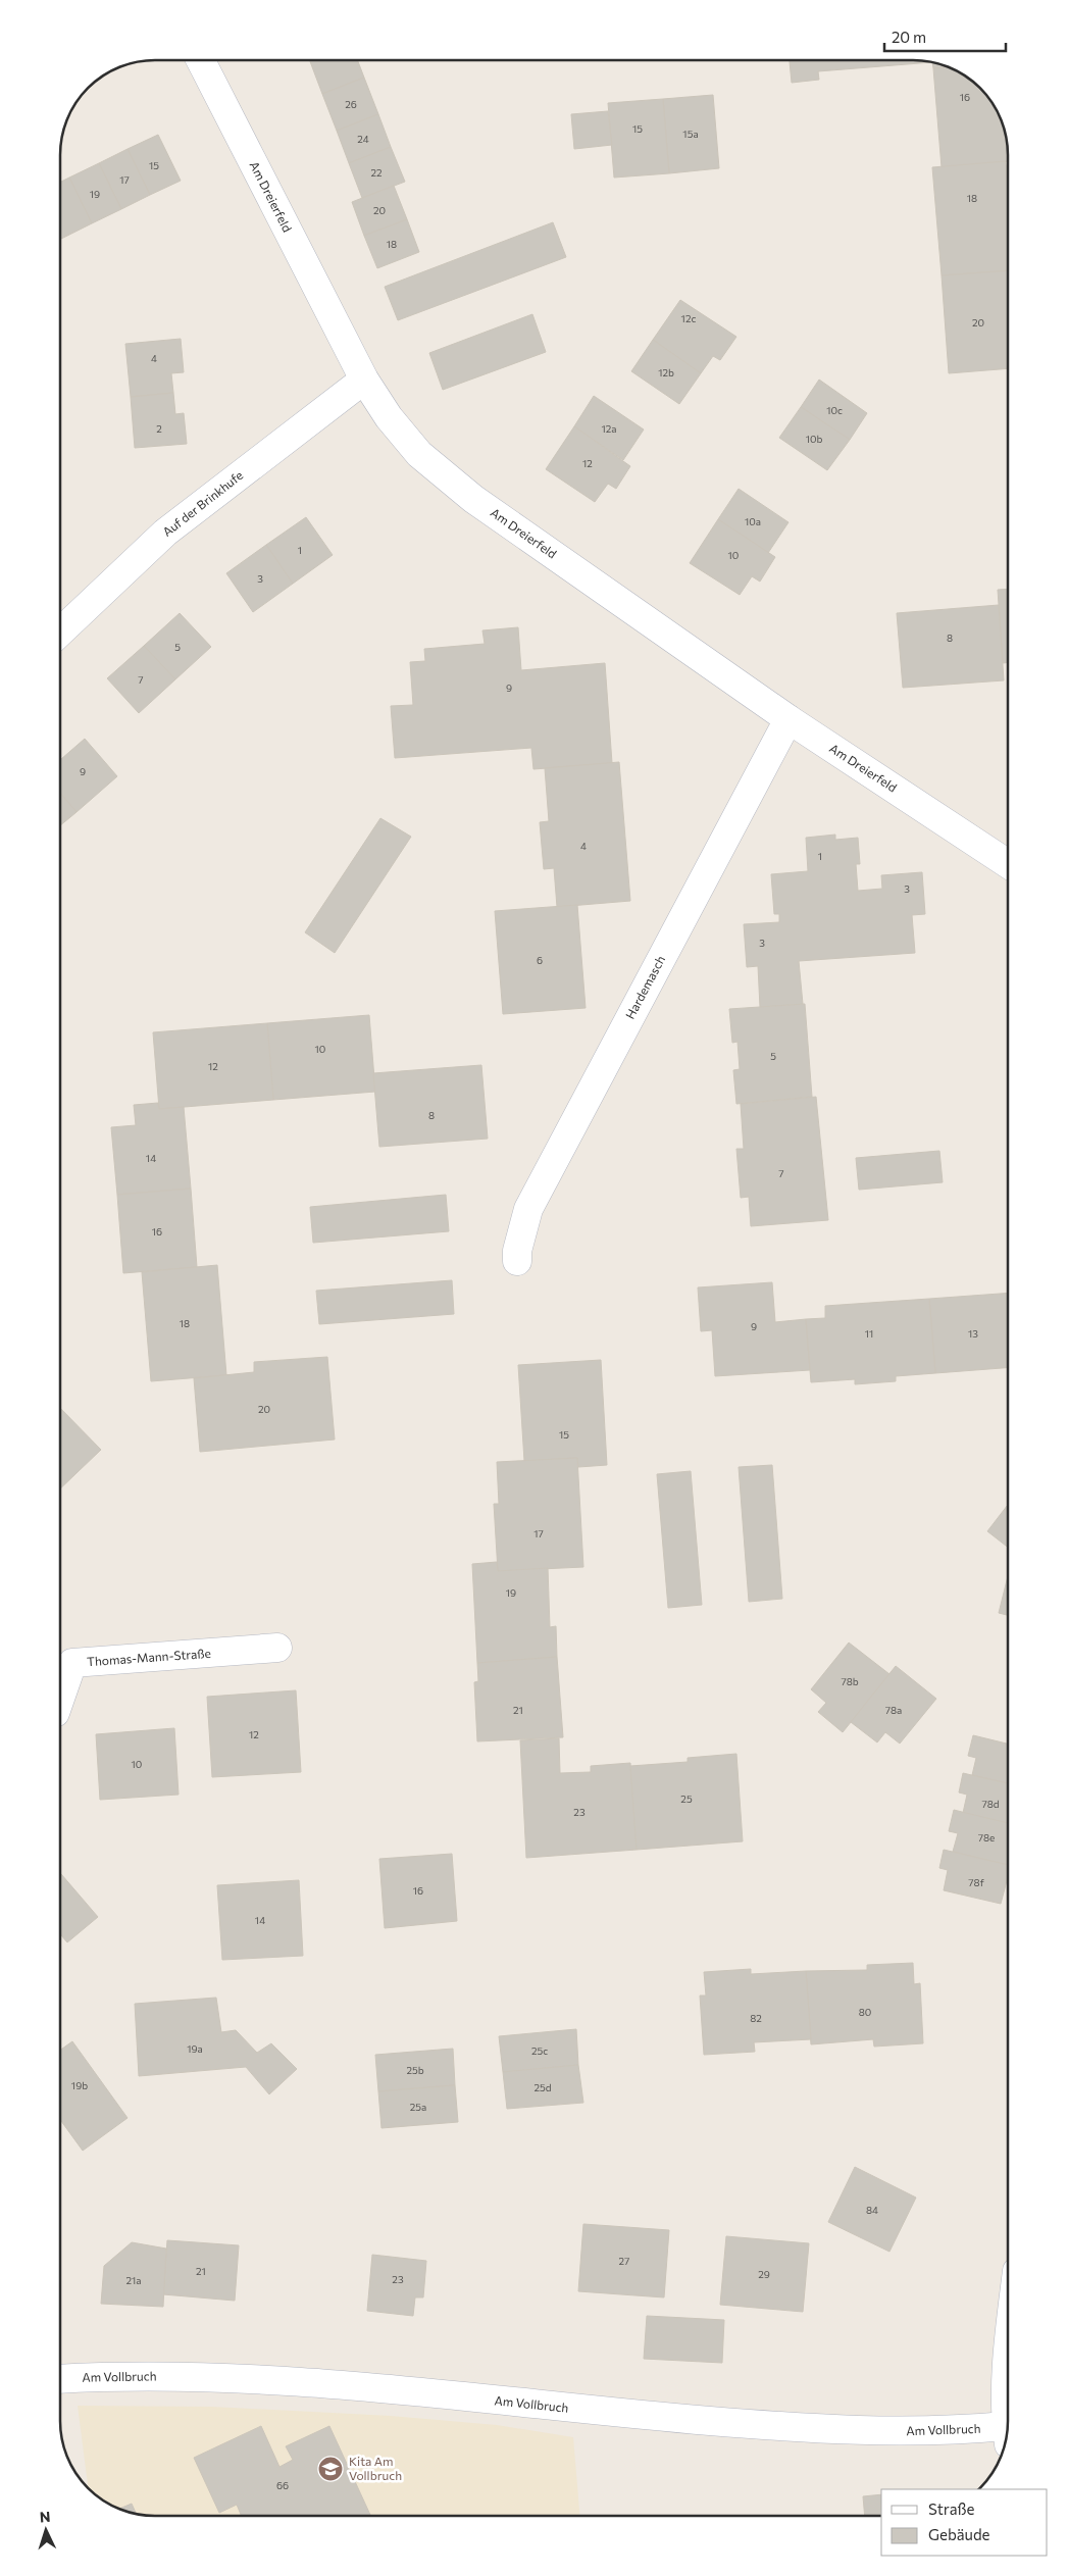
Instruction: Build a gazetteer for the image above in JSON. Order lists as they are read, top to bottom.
{
  "streets": {
    "street": [
      "Am Dreierfeld",
      "Auf der Brinkhufe",
      "Hardemasch",
      "Thomas-Mann-Straße",
      "Am Vollbruch"
    ]
  },
  "crossings": [
    ["Am Dreierfeld", "Auf der Brinkhufe"],
    ["Am Dreierfeld", "Hardemasch"]
  ],
  "places": {
    "school or university": ["Kita Am Vollbruch"]
  },
  "house_numbers": [
    "16",
    "26",
    "15",
    "15a",
    "24",
    "15",
    "22",
    "17",
    "19",
    "18",
    "20",
    "18",
    "12c",
    "20",
    "4",
    "12b",
    "10c",
    "2",
    "12a",
    "10b",
    "12",
    "10a",
    "1",
    "10",
    "3",
    "8",
    "5",
    "7",
    "9",
    "9",
    "4",
    "1",
    "3",
    "3",
    "6",
    "10",
    "5",
    "12",
    "8",
    "14",
    "7",
    "16",
    "18",
    "9",
    "11",
    "13",
    "20",
    "15",
    "17",
    "19",
    "78b",
    "21",
    "78a",
    "12",
    "10",
    "25",
    "78d",
    "23",
    "78e",
    "78f",
    "16",
    "14",
    "80",
    "82",
    "19a",
    "25c",
    "25b",
    "19b",
    "25d",
    "25a",
    "84",
    "27",
    "21",
    "29",
    "23",
    "21a",
    "66"
  ],
  "legend": ["Straße", "Gebäude"],
  "scale_bar": "20 m",
  "north": "top"
}
